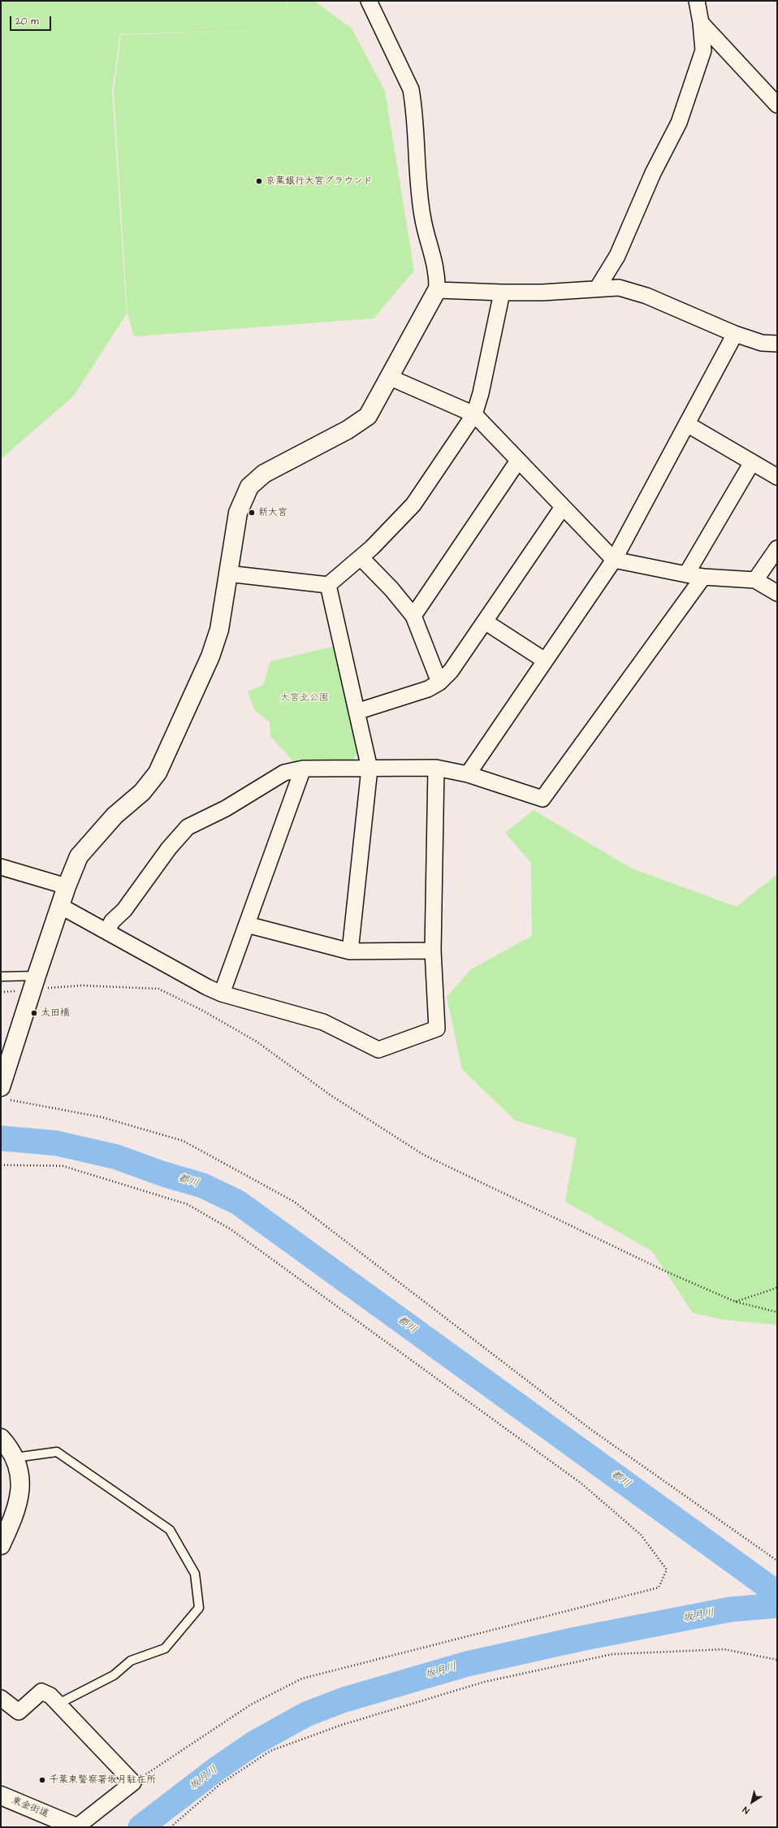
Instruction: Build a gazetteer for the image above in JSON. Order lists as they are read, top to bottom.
{
  "streets": {
    "main road": ["東金街道"]
  },
  "water": ["都川", "坂月川"],
  "parks": ["大宮北公園"],
  "places": [
    "京葉銀行大宮グラウンド",
    "新大宮",
    "太田橋",
    "千葉東警察署坂月駐在所"
  ],
  "scale_bar": "20 m",
  "north": "bottom left"
}
